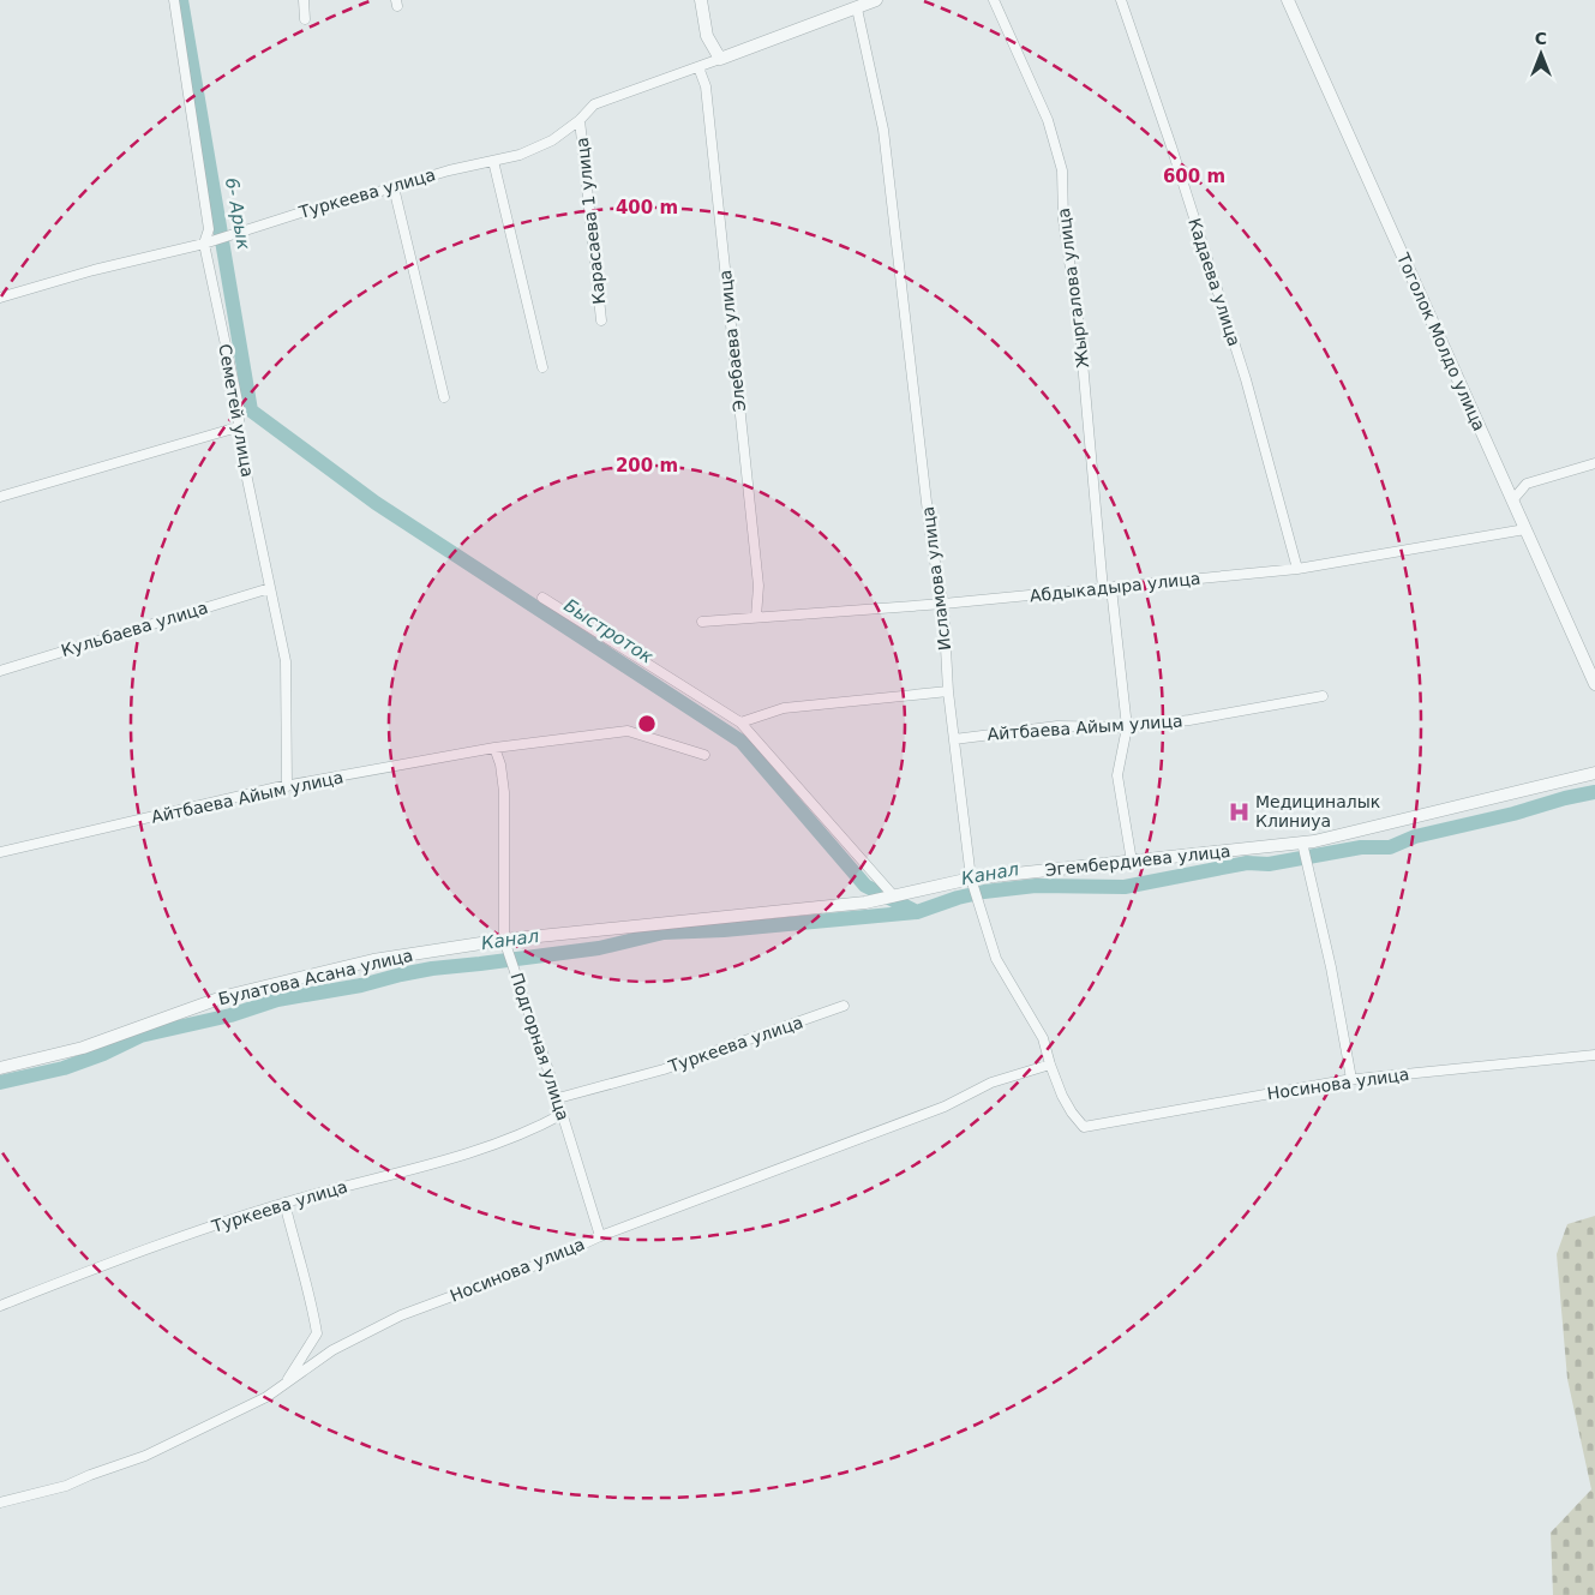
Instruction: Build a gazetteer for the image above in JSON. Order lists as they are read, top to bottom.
{
  "streets": {
    "street": [
      "Туркеева улица",
      "Карасаева 1 улица",
      "Кадаева улица",
      "Жыргалова улица",
      "Элебаева улица",
      "Тоголок Молдо улица",
      "Семетей улица",
      "Исламова улица",
      "Абдыкадыра улица",
      "Кульбаева улица",
      "Айтбаева Айым улица",
      "Эгембердиева улица",
      "Булатова Асана улица",
      "Подгорная улица",
      "Носинова улица"
    ]
  },
  "crossings": [
    ["Туркеева улица", "Карасаева 1 улица"],
    ["Туркеева улица", "Элебаева улица"],
    ["Туркеева улица", "Семетей улица"],
    ["Туркеева улица", "Подгорная улица"],
    ["Кадаева улица", "Абдыкадыра улица"],
    ["Жыргалова улица", "Абдыкадыра улица"],
    ["Жыргалова улица", "Айтбаева Айым улица"],
    ["Жыргалова улица", "Эгембердиева улица"],
    ["Элебаева улица", "Абдыкадыра улица"],
    ["Тоголок Молдо улица", "Абдыкадыра улица"],
    ["Семетей улица", "Кульбаева улица"],
    ["Семетей улица", "Айтбаева Айым улица"],
    ["Исламова улица", "Абдыкадыра улица"],
    ["Исламова улица", "Айтбаева Айым улица"],
    ["Исламова улица", "Эгембердиева улица"],
    ["Исламова улица", "Носинова улица"],
    ["Айтбаева Айым улица", "Подгорная улица"],
    ["Эгембердиева улица", "Булатова Асана улица"],
    ["Булатова Асана улица", "Подгорная улица"],
    ["Подгорная улица", "Носинова улица"]
  ],
  "water": ["6- Арык", "Быстроток", "Канал"],
  "places": {
    "hospital": ["Медициналык Клиниуа"]
  },
  "north": "top",
  "rings": ["600 m", "400 m", "200 m"]
}
